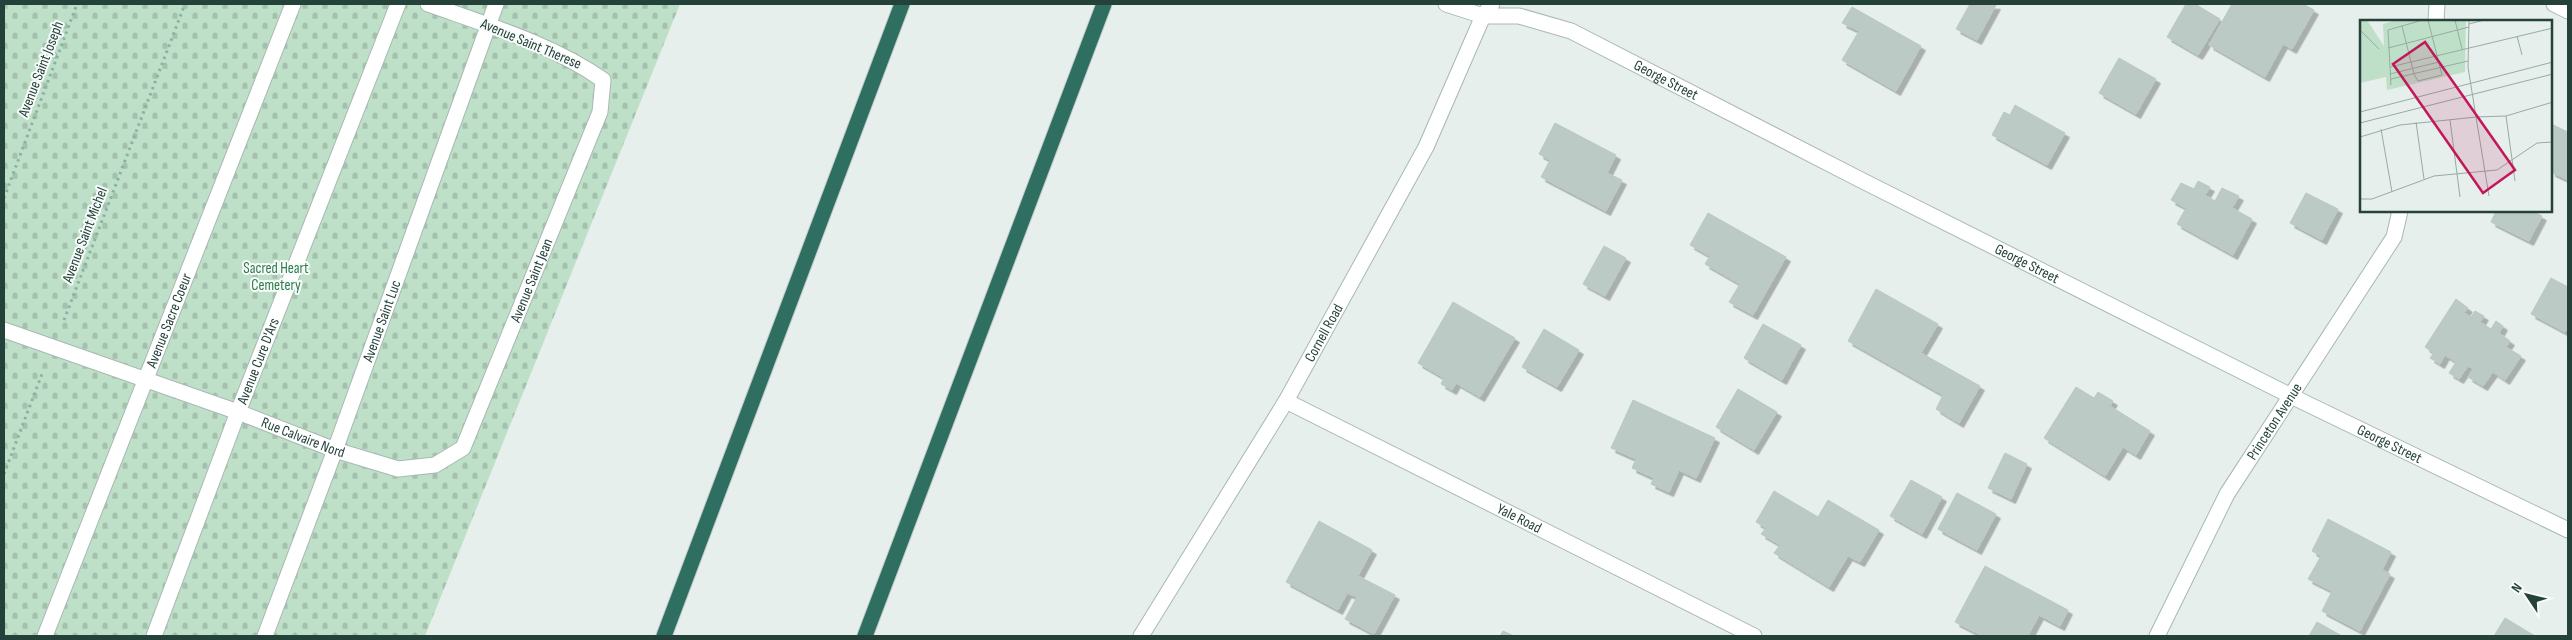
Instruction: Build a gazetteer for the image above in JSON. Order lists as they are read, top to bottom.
{
  "streets": {
    "street": [
      "Avenue Saint Therese",
      "George Street",
      "Avenue Saint Jean",
      "Avenue Sacre Coeur",
      "Avenue Saint Luc",
      "Cornell Road",
      "Avenue Cure D'Ars",
      "Princeton Avenue",
      "Rue Calvaire Nord",
      "Yale Road"
    ],
    "path": ["Avenue Saint Joseph", "Avenue Saint Michel"]
  },
  "crossings": [
    ["Avenue Saint Therese", "Avenue Saint Jean"],
    ["Avenue Saint Therese", "Avenue Saint Luc"],
    ["George Street", "Cornell Road"],
    ["George Street", "Princeton Avenue"],
    ["Avenue Saint Michel", "Rue Calvaire Nord"],
    ["Avenue Saint Jean", "Rue Calvaire Nord"],
    ["Avenue Sacre Coeur", "Rue Calvaire Nord"],
    ["Avenue Saint Luc", "Rue Calvaire Nord"],
    ["Cornell Road", "Yale Road"],
    ["Avenue Cure D'Ars", "Rue Calvaire Nord"]
  ],
  "parks": ["Sacred Heart Cemetery"],
  "north": "top left"
}
